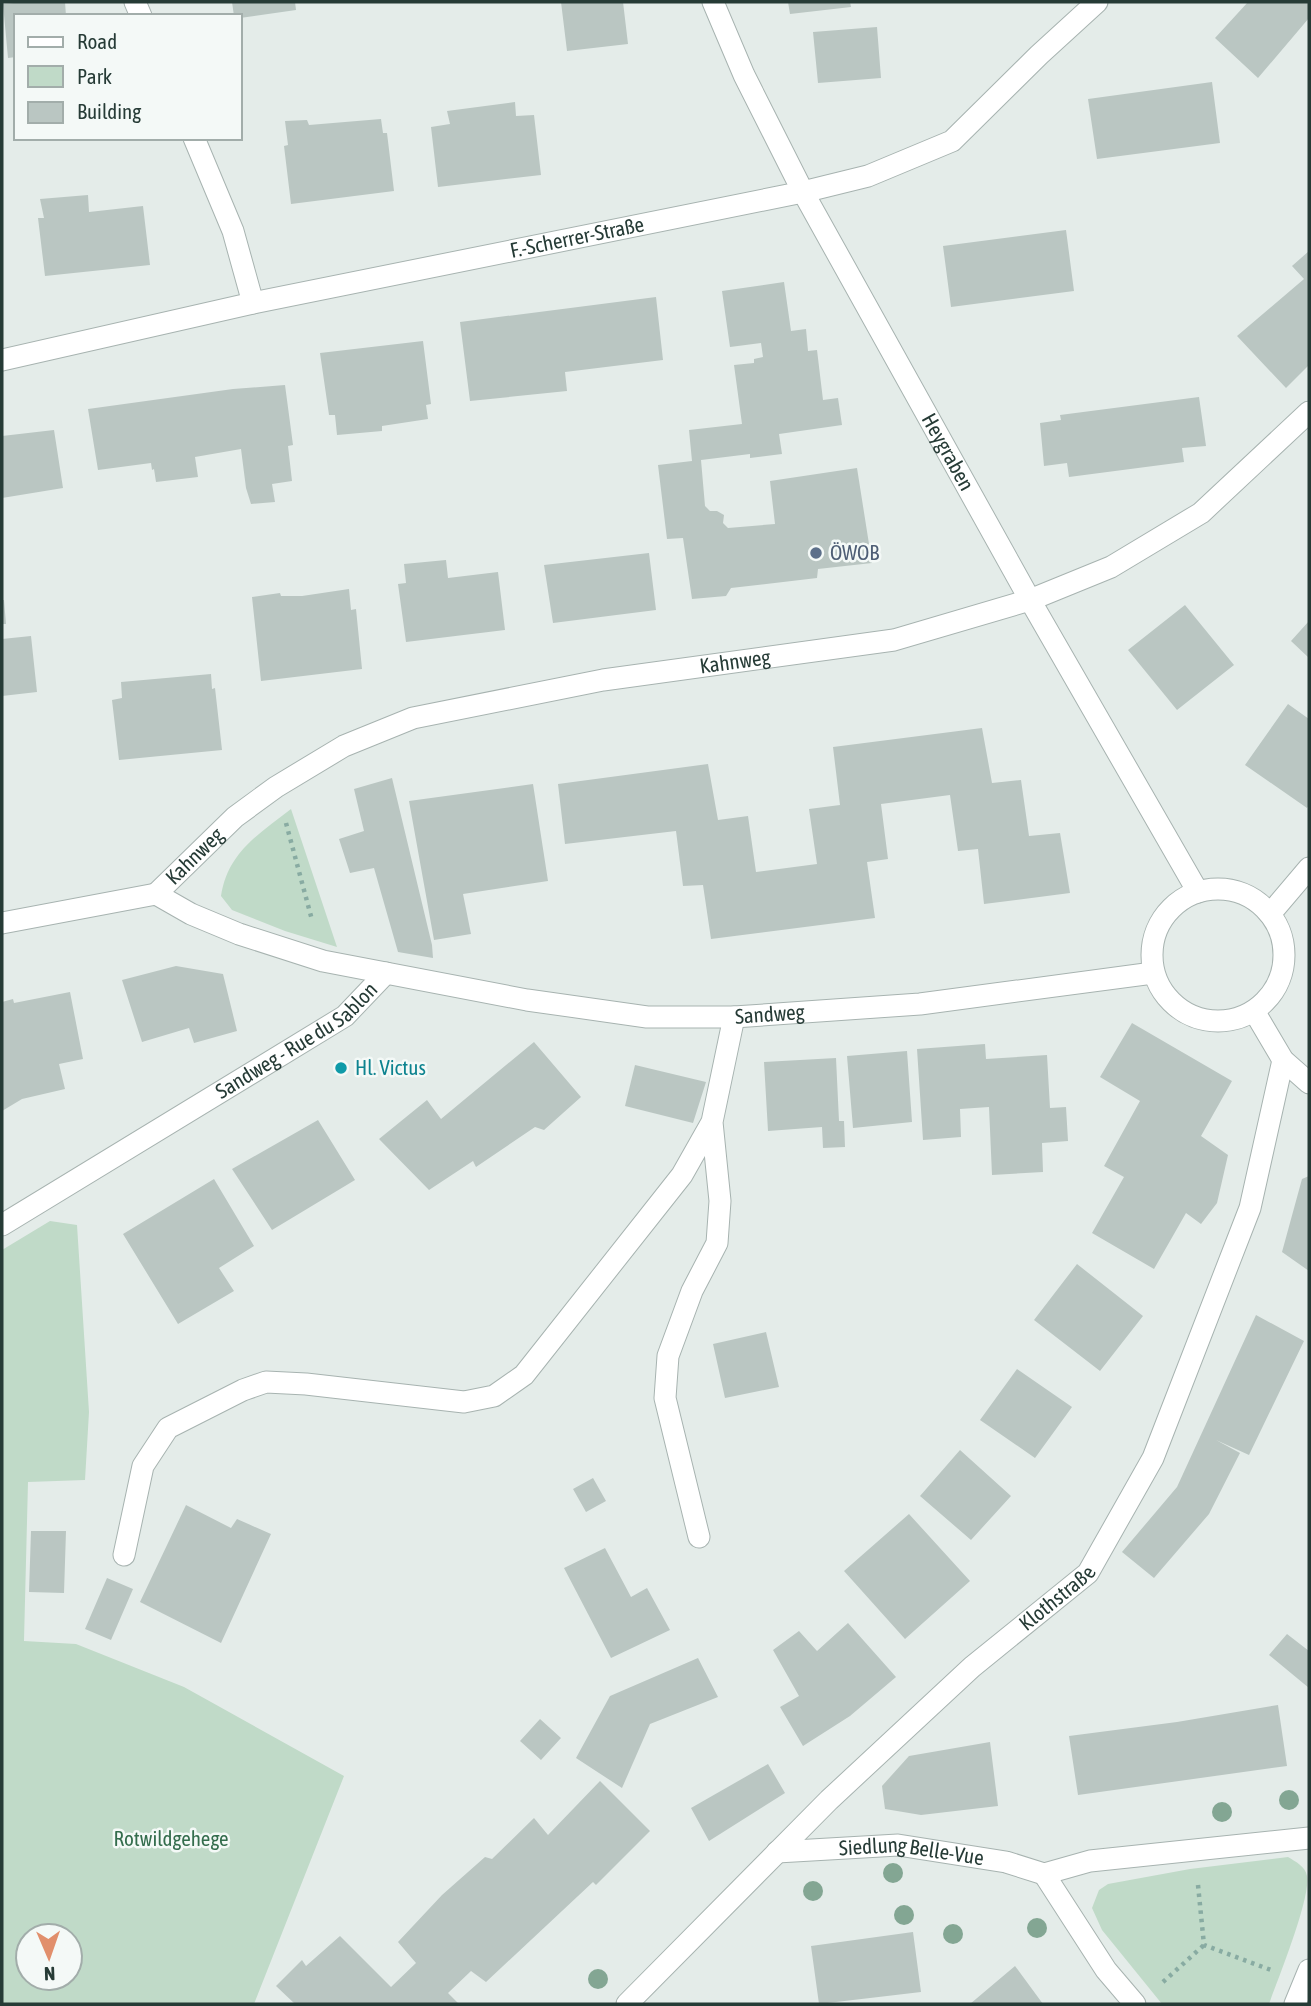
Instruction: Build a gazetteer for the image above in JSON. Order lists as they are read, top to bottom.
{
  "streets": {
    "street": [
      "F.-Scherrer-Straße",
      "Heygraben",
      "Kahnweg",
      "Sandweg",
      "Sandweg - Rue du Sablon",
      "Klothstraße",
      "Siedlung Belle-Vue"
    ]
  },
  "crossings": [
    ["F.-Scherrer-Straße", "Heygraben"],
    ["Heygraben", "Kahnweg"],
    ["Heygraben", "Sandweg"],
    ["Kahnweg", "Sandweg - Rue du Sablon"],
    ["Sandweg", "Sandweg - Rue du Sablon"],
    ["Klothstraße", "Siedlung Belle-Vue"]
  ],
  "parks": ["Rotwildgehege"],
  "places": ["ÖWOB", "Hl. Victus"],
  "legend": ["Road", "Park", "Building"],
  "north": "bottom"
}
